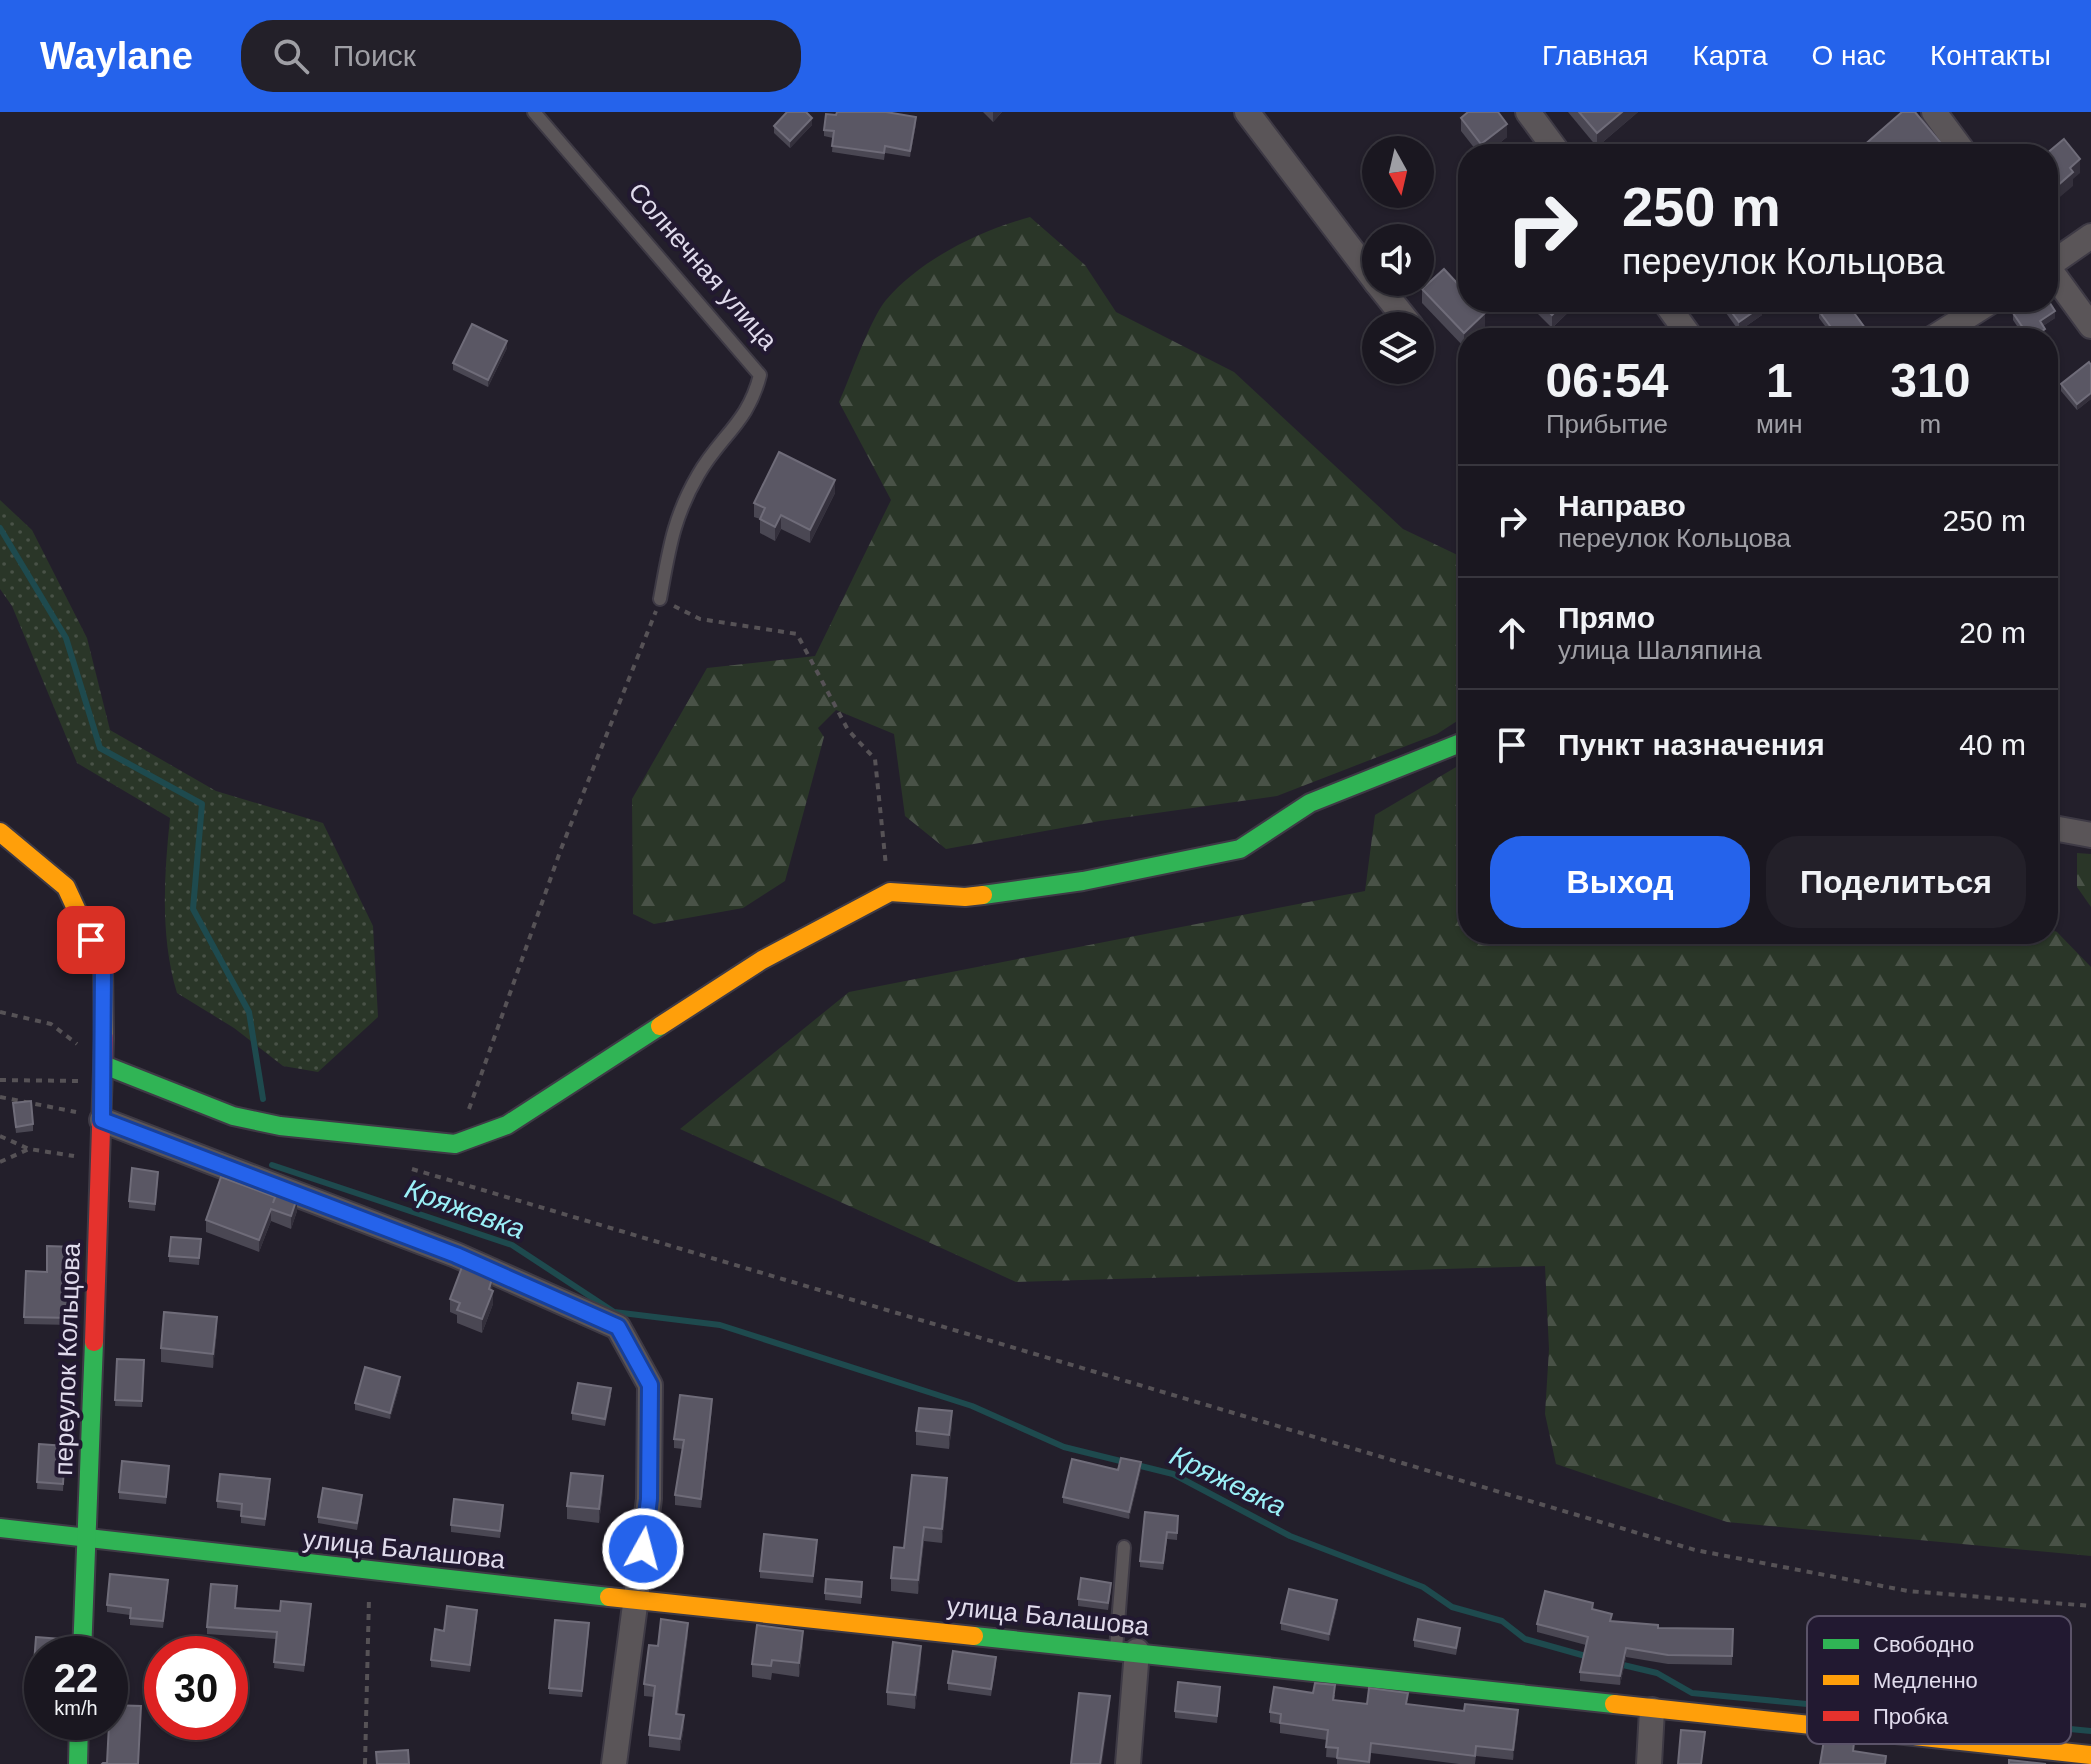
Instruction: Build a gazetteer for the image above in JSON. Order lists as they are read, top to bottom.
{
  "streets": {
    "street": ["переулок Кольцова", "улица Балашова"],
    "lane": ["Солнечная улица"]
  },
  "crossings": [
    ["переулок Кольцова", "улица Балашова"]
  ],
  "water": ["Кряжевка"],
  "legend": ["Свободно", "Медленно", "Пробка"],
  "north": "bottom",
  "page": {
    "header": "Waylane",
    "search": "Поиск",
    "nav": [
      "Главная",
      "Карта",
      "О нас",
      "Контакты"
    ],
    "turn": ["250 m", "переулок Кольцова"],
    "eta": [
      "06:54",
      "Прибытие",
      "1",
      "мин",
      "310",
      "m"
    ],
    "list": [
      {
        "name": "Направо",
        "note": "переулок Кольцова",
        "value": "250 m"
      },
      {
        "name": "Прямо",
        "note": "улица Шаляпина",
        "value": "20 m"
      },
      {
        "name": "Пункт назначения",
        "value": "40 m"
      }
    ],
    "buttons": ["Выход", "Поделиться"],
    "speed": "22 km/h",
    "limit": "30"
  }
}
